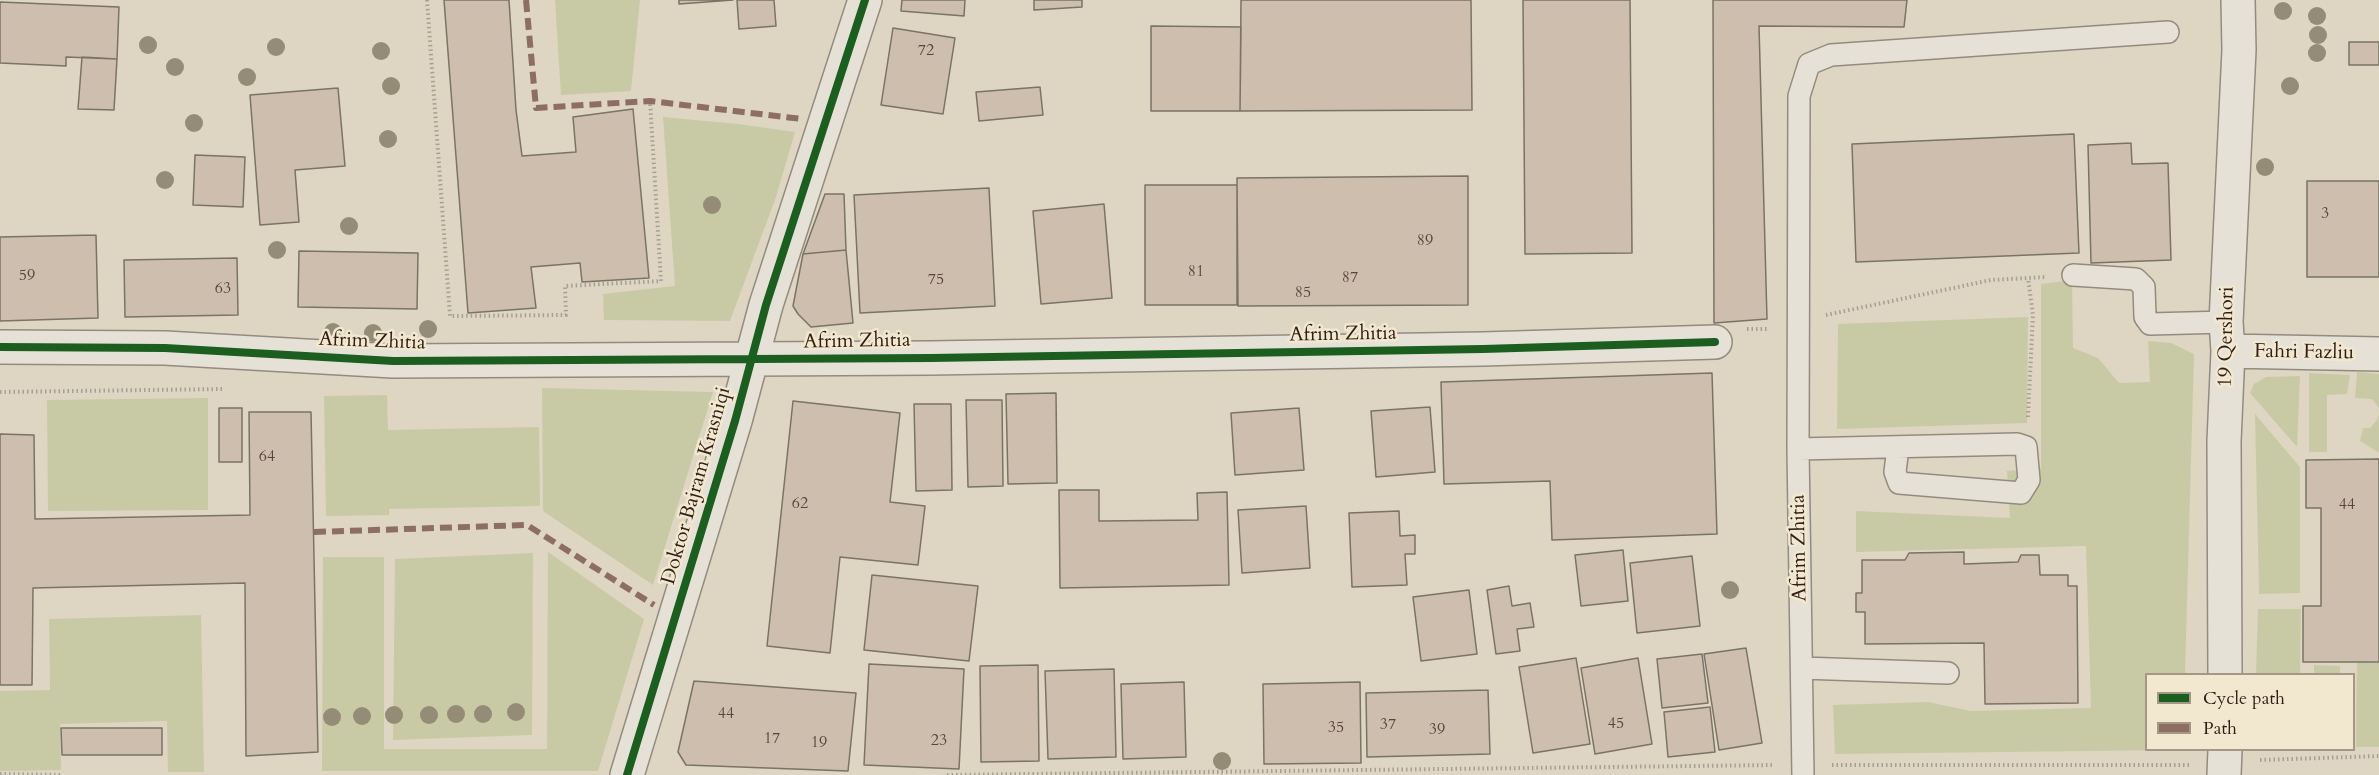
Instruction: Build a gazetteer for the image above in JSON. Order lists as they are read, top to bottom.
{
  "streets": {
    "street": [
      "Afrim Zhitia",
      "19 Qershori",
      "Fahri Fazliu",
      "Doktor Bajram Krasniqi"
    ]
  },
  "crossings": [
    ["Afrim Zhitia", "Doktor Bajram Krasniqi"],
    ["19 Qershori", "Fahri Fazliu"]
  ],
  "house_numbers": [
    "72",
    "3",
    "89",
    "81",
    "59",
    "87",
    "75",
    "63",
    "85",
    "64",
    "62",
    "44",
    "44",
    "45",
    "37",
    "35",
    "39",
    "17",
    "23",
    "19"
  ],
  "legend": ["Cycle path", "Path"]
}
